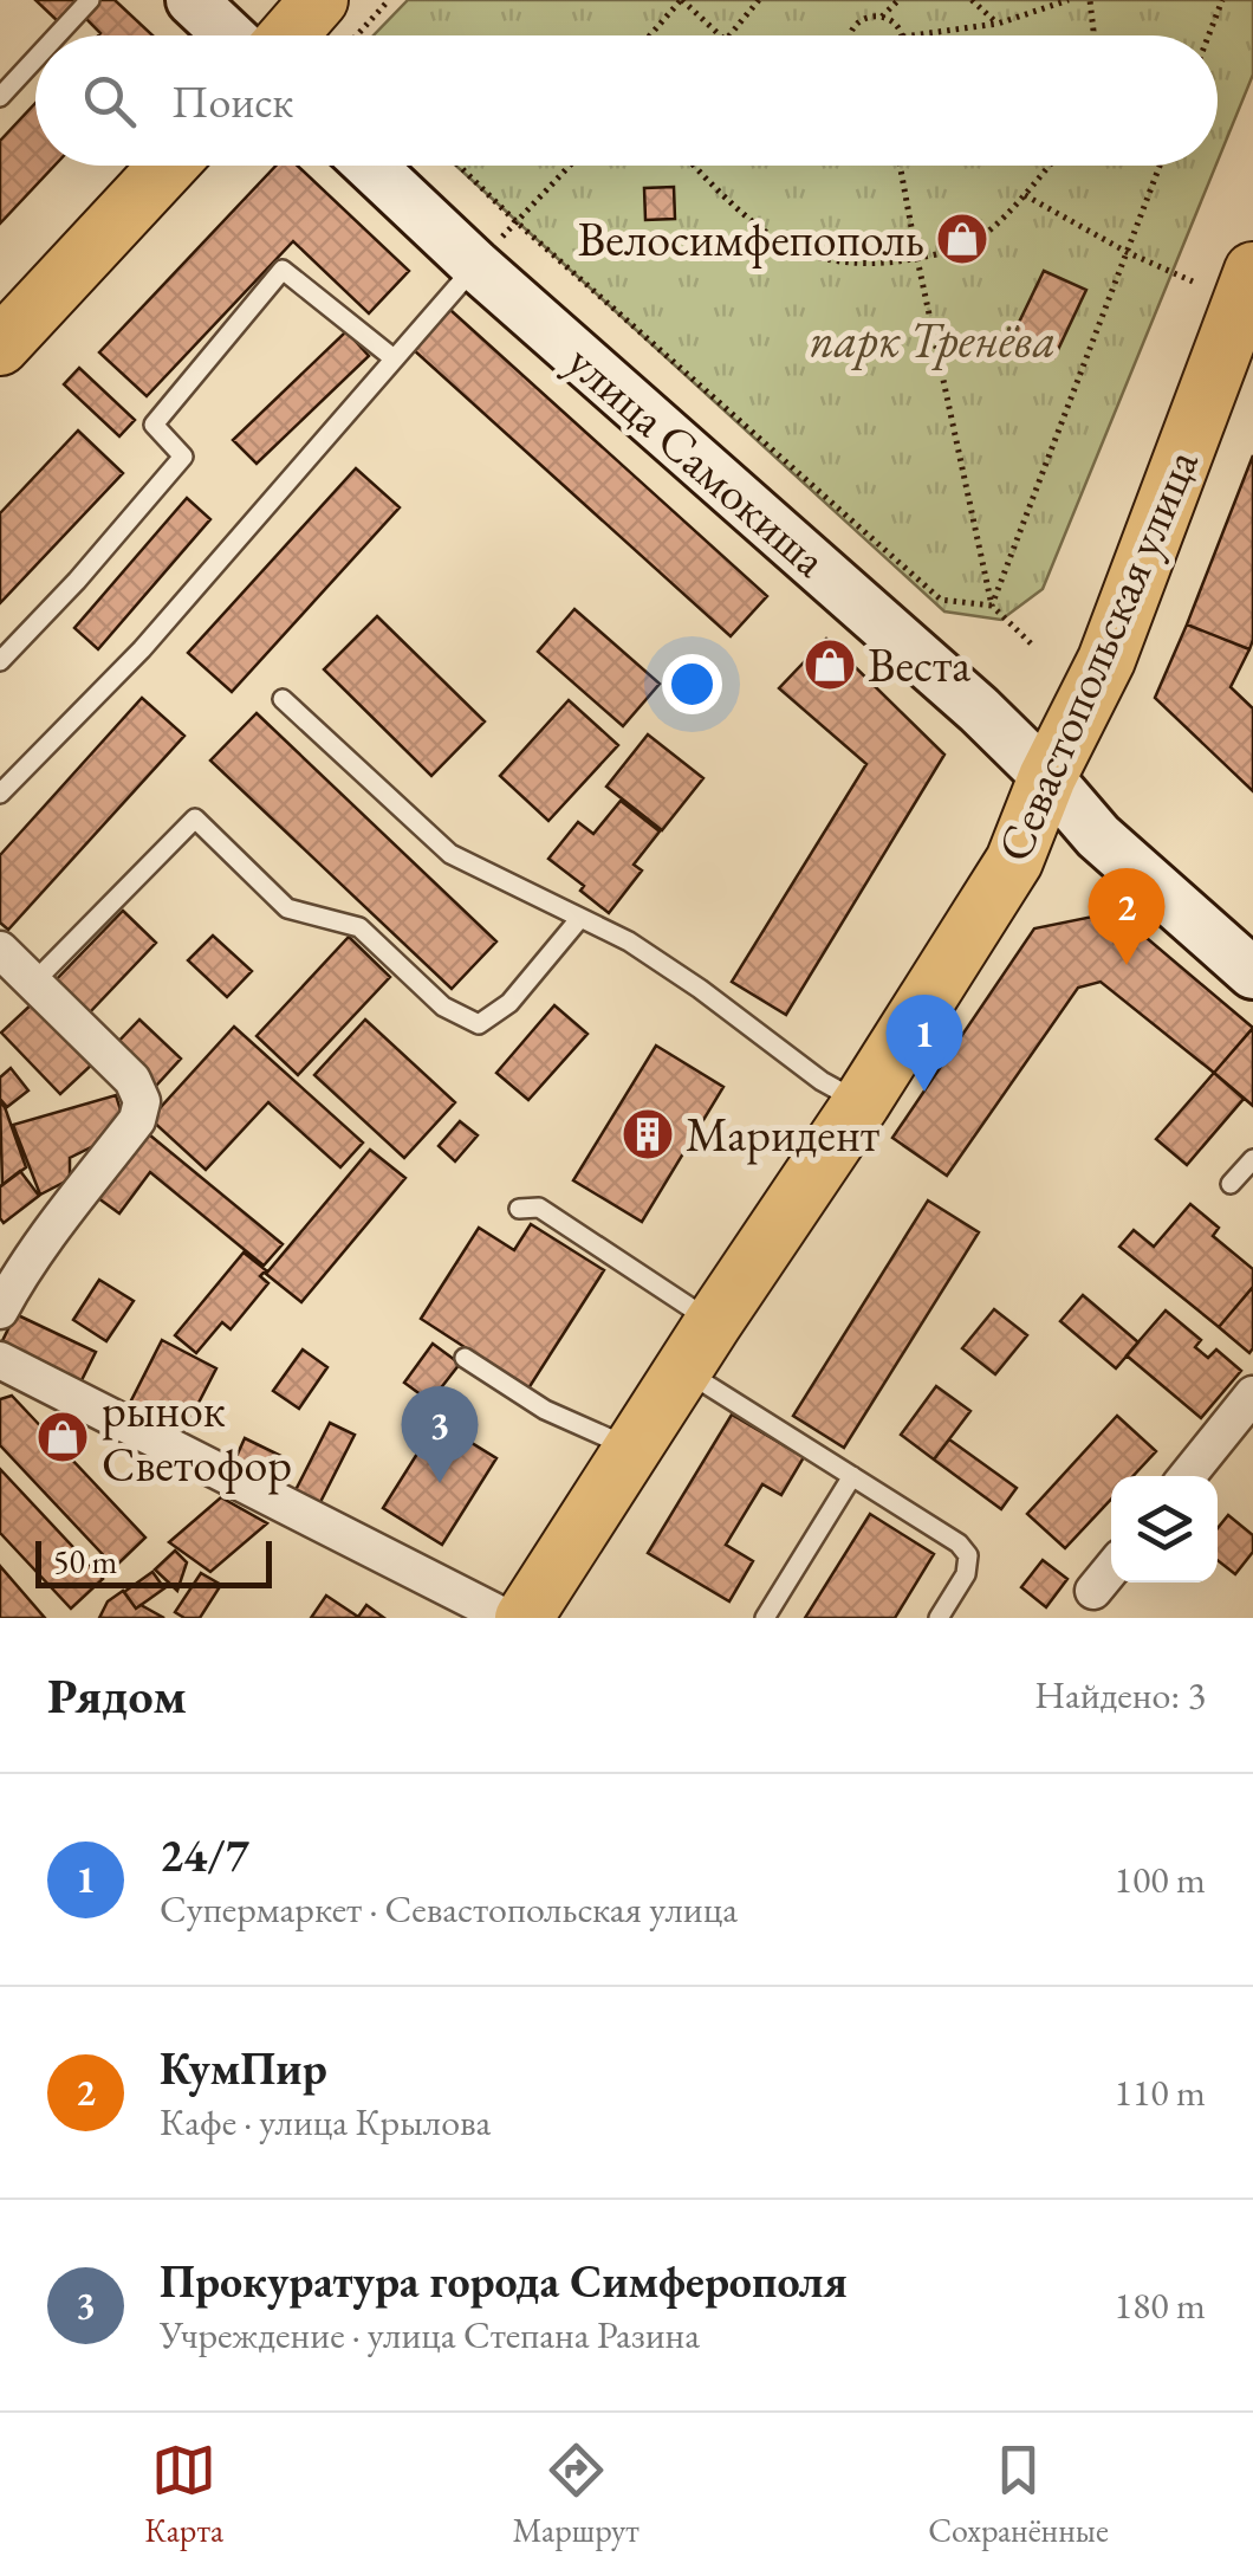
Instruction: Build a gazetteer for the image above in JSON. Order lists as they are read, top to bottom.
{
  "streets": {
    "main road": ["улица Самокиша", "Севастопольская улица"]
  },
  "crossings": [
    ["улица Самокиша", "Севастопольская улица"]
  ],
  "parks": ["парк Тренёва"],
  "places": {
    "shop": ["Велосимфепополь", "Веста", "рынок Светофор"],
    "building": ["Маридент"]
  },
  "scale_bar": "50 m",
  "page": {
    "search": "Поиск",
    "pins": ["2", "1", "3"],
    "scale": "50 m",
    "heading": ["Рядом", "Найдено: 3"],
    "list": [
      {
        "mark": "1",
        "name": "24/7",
        "note": "Супермаркет · Севастопольская улица",
        "value": "100 m"
      },
      {
        "mark": "2",
        "name": "КумПир",
        "note": "Кафе · улица Крылова",
        "value": "110 m"
      },
      {
        "mark": "3",
        "name": "Прокуратура города Симферополя",
        "note": "Учреждение · улица Степана Разина",
        "value": "180 m"
      }
    ],
    "nav": ["Карта", "Маршрут", "Сохранённые"]
  }
}
